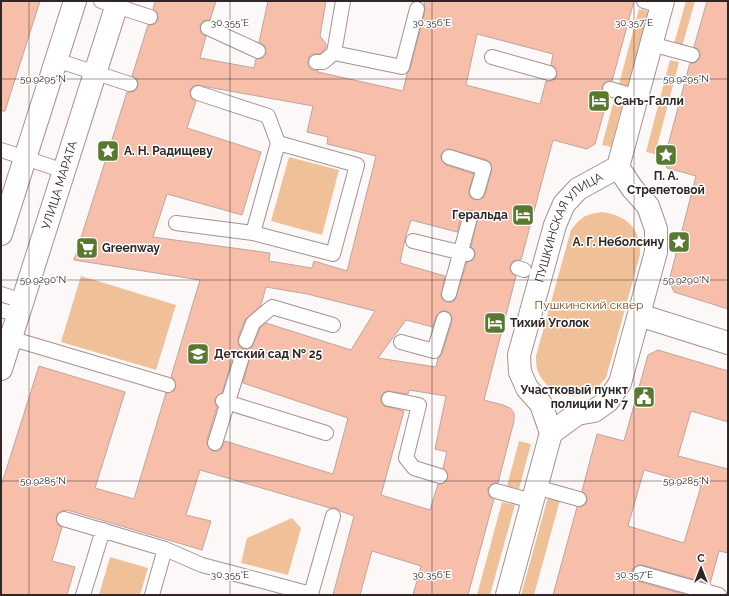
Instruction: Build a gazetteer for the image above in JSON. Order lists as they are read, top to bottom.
{
  "streets": {
    "street": ["УЛИЦА МАРАТА", "ПУШКИНСКАЯ УЛИЦА"]
  },
  "parks": ["Пушкинский сквер"],
  "places": {
    "hotel": ["Санъ-Галли", "Геральда", "Тихий Уголок"],
    "place": ["А. Н. Радищеву", "П. А. Стрепетовой", "А. Г. Неболсину"],
    "supermarket": ["Greenway"],
    "school or university": ["Детский сад № 25"],
    "public building": ["Участковый пункт полиции № 7"]
  },
  "north": "top",
  "coordinates": [
    "30.355°E",
    "30.356°E",
    "30.357°E",
    "59.9295°N",
    "59.9290°N",
    "59.9285°N"
  ]
}
